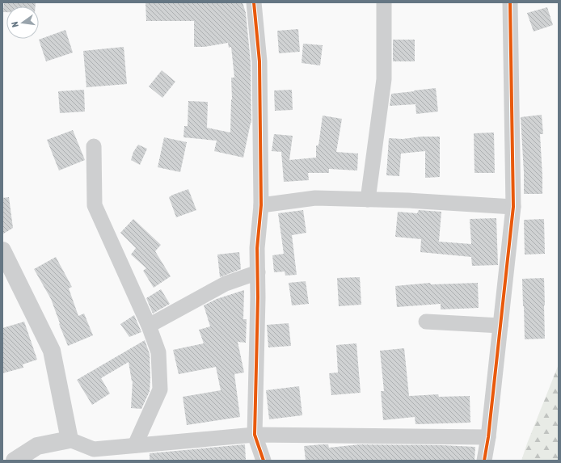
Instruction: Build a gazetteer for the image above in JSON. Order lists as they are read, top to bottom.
{
  "north": "left"
}
